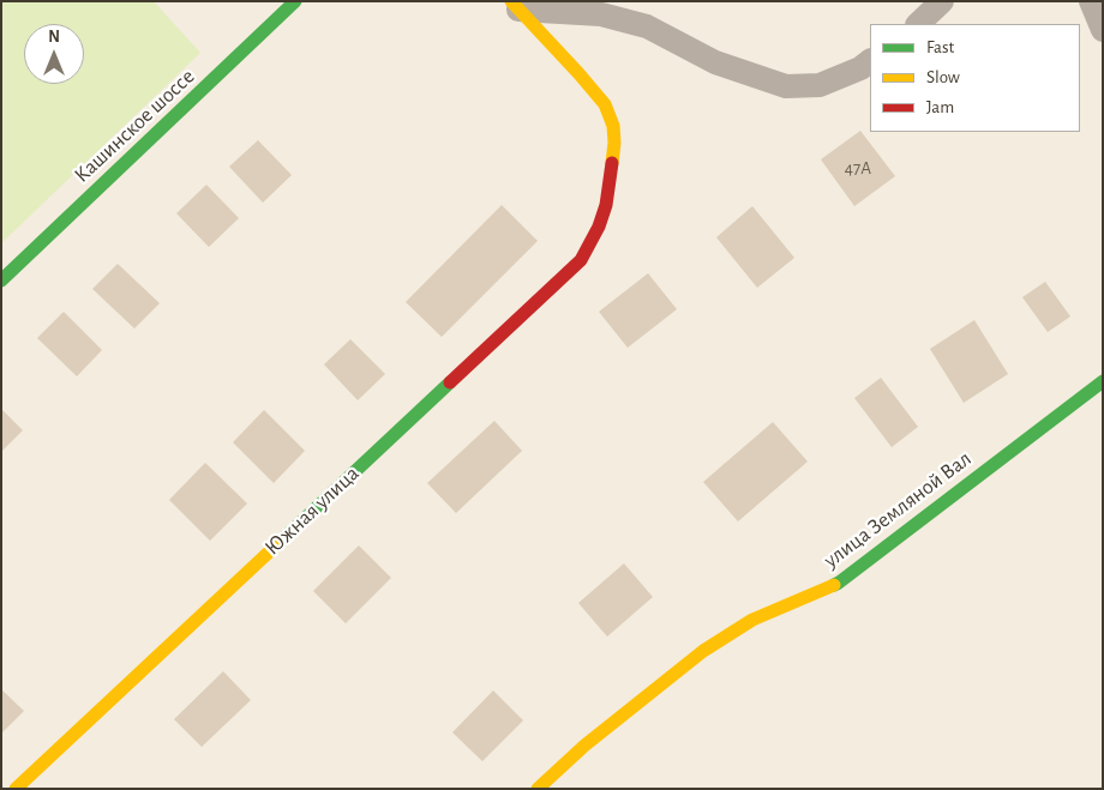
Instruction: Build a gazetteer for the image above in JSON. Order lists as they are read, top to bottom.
{
  "streets": {
    "street": ["Кашинское шоссе", "улица Земляной Вал", "Южная улица"]
  },
  "house_numbers": ["47А"],
  "legend": ["Fast", "Slow", "Jam"],
  "north": "top"
}
